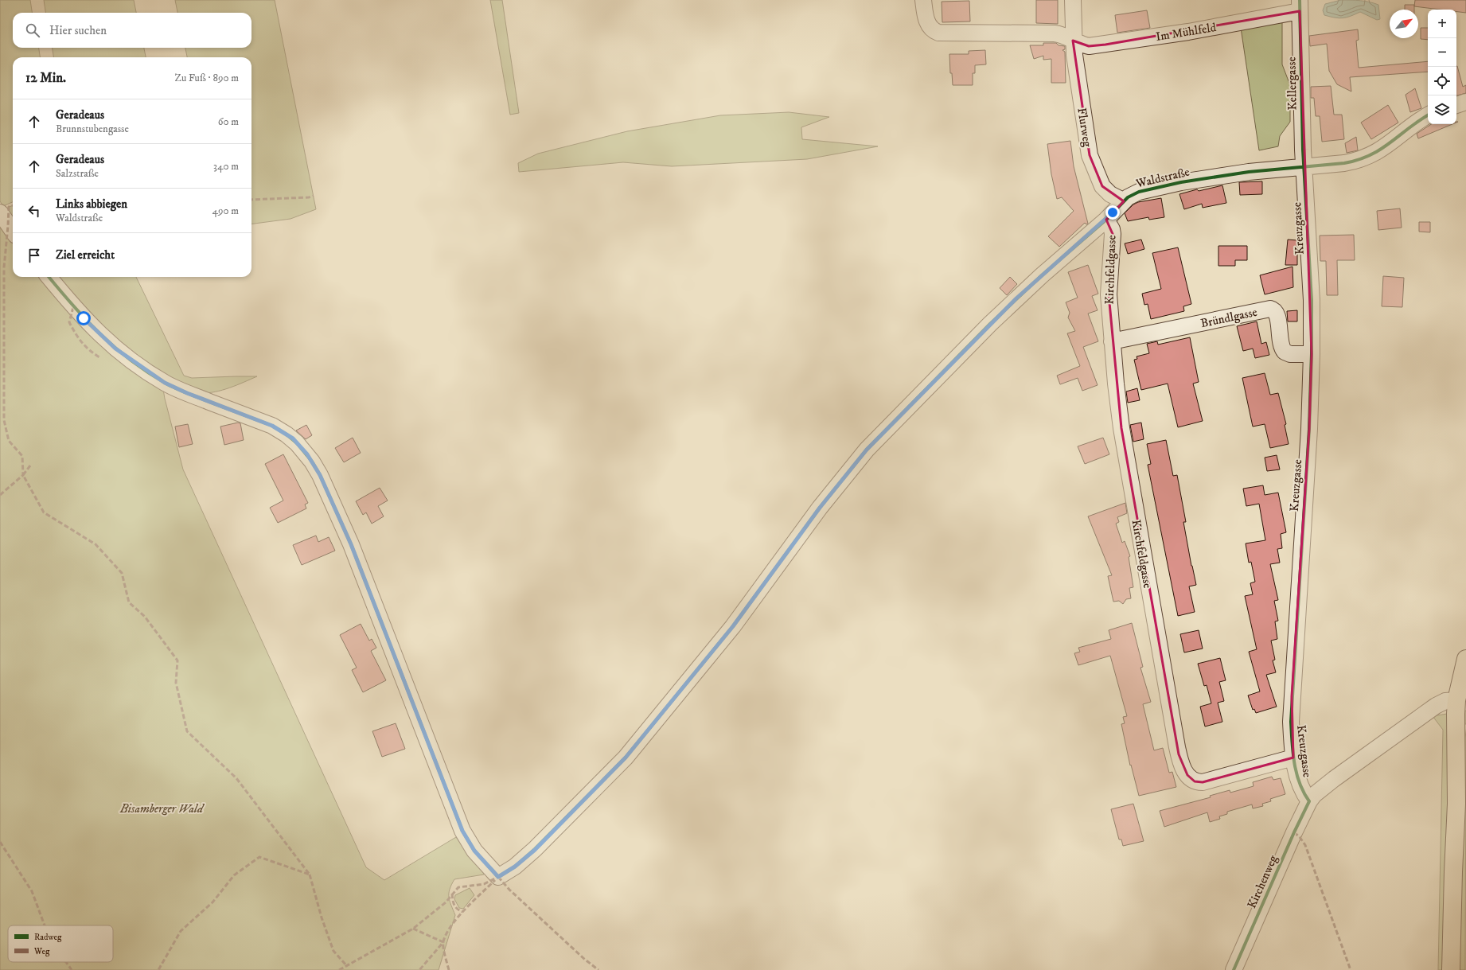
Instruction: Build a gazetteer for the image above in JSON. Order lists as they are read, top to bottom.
{
  "streets": {
    "street": [
      "Im Mühlfeld",
      "Kellergasse",
      "Flurweg",
      "Waldstraße",
      "Kreuzgasse",
      "Kirchfeldgasse",
      "Bründlgasse",
      "Kirchenweg"
    ]
  },
  "crossings": [
    ["Im Mühlfeld", "Kellergasse"],
    ["Im Mühlfeld", "Flurweg"],
    ["Kellergasse", "Waldstraße"],
    ["Kellergasse", "Kreuzgasse"],
    ["Flurweg", "Waldstraße"],
    ["Waldstraße", "Kreuzgasse"],
    ["Waldstraße", "Kirchfeldgasse"],
    ["Kreuzgasse", "Kirchfeldgasse"],
    ["Kreuzgasse", "Bründlgasse"],
    ["Kreuzgasse", "Kirchenweg"],
    ["Kirchfeldgasse", "Bründlgasse"]
  ],
  "parks": ["Bisamberger Wald"],
  "legend": ["Radweg", "Weg"],
  "north": "top right",
  "page": {
    "map_buttons": ["+", "−"],
    "search": "Hier suchen",
    "heading": ["12 Min.", "Zu Fuß · 890 m"],
    "list": [
      ["Geradeaus", "Brunnstubengasse", "60 m"],
      ["Geradeaus", "Salzstraße", "340 m"],
      ["Links abbiegen", "Waldstraße", "490 m"],
      "Ziel erreicht"
    ]
  }
}
